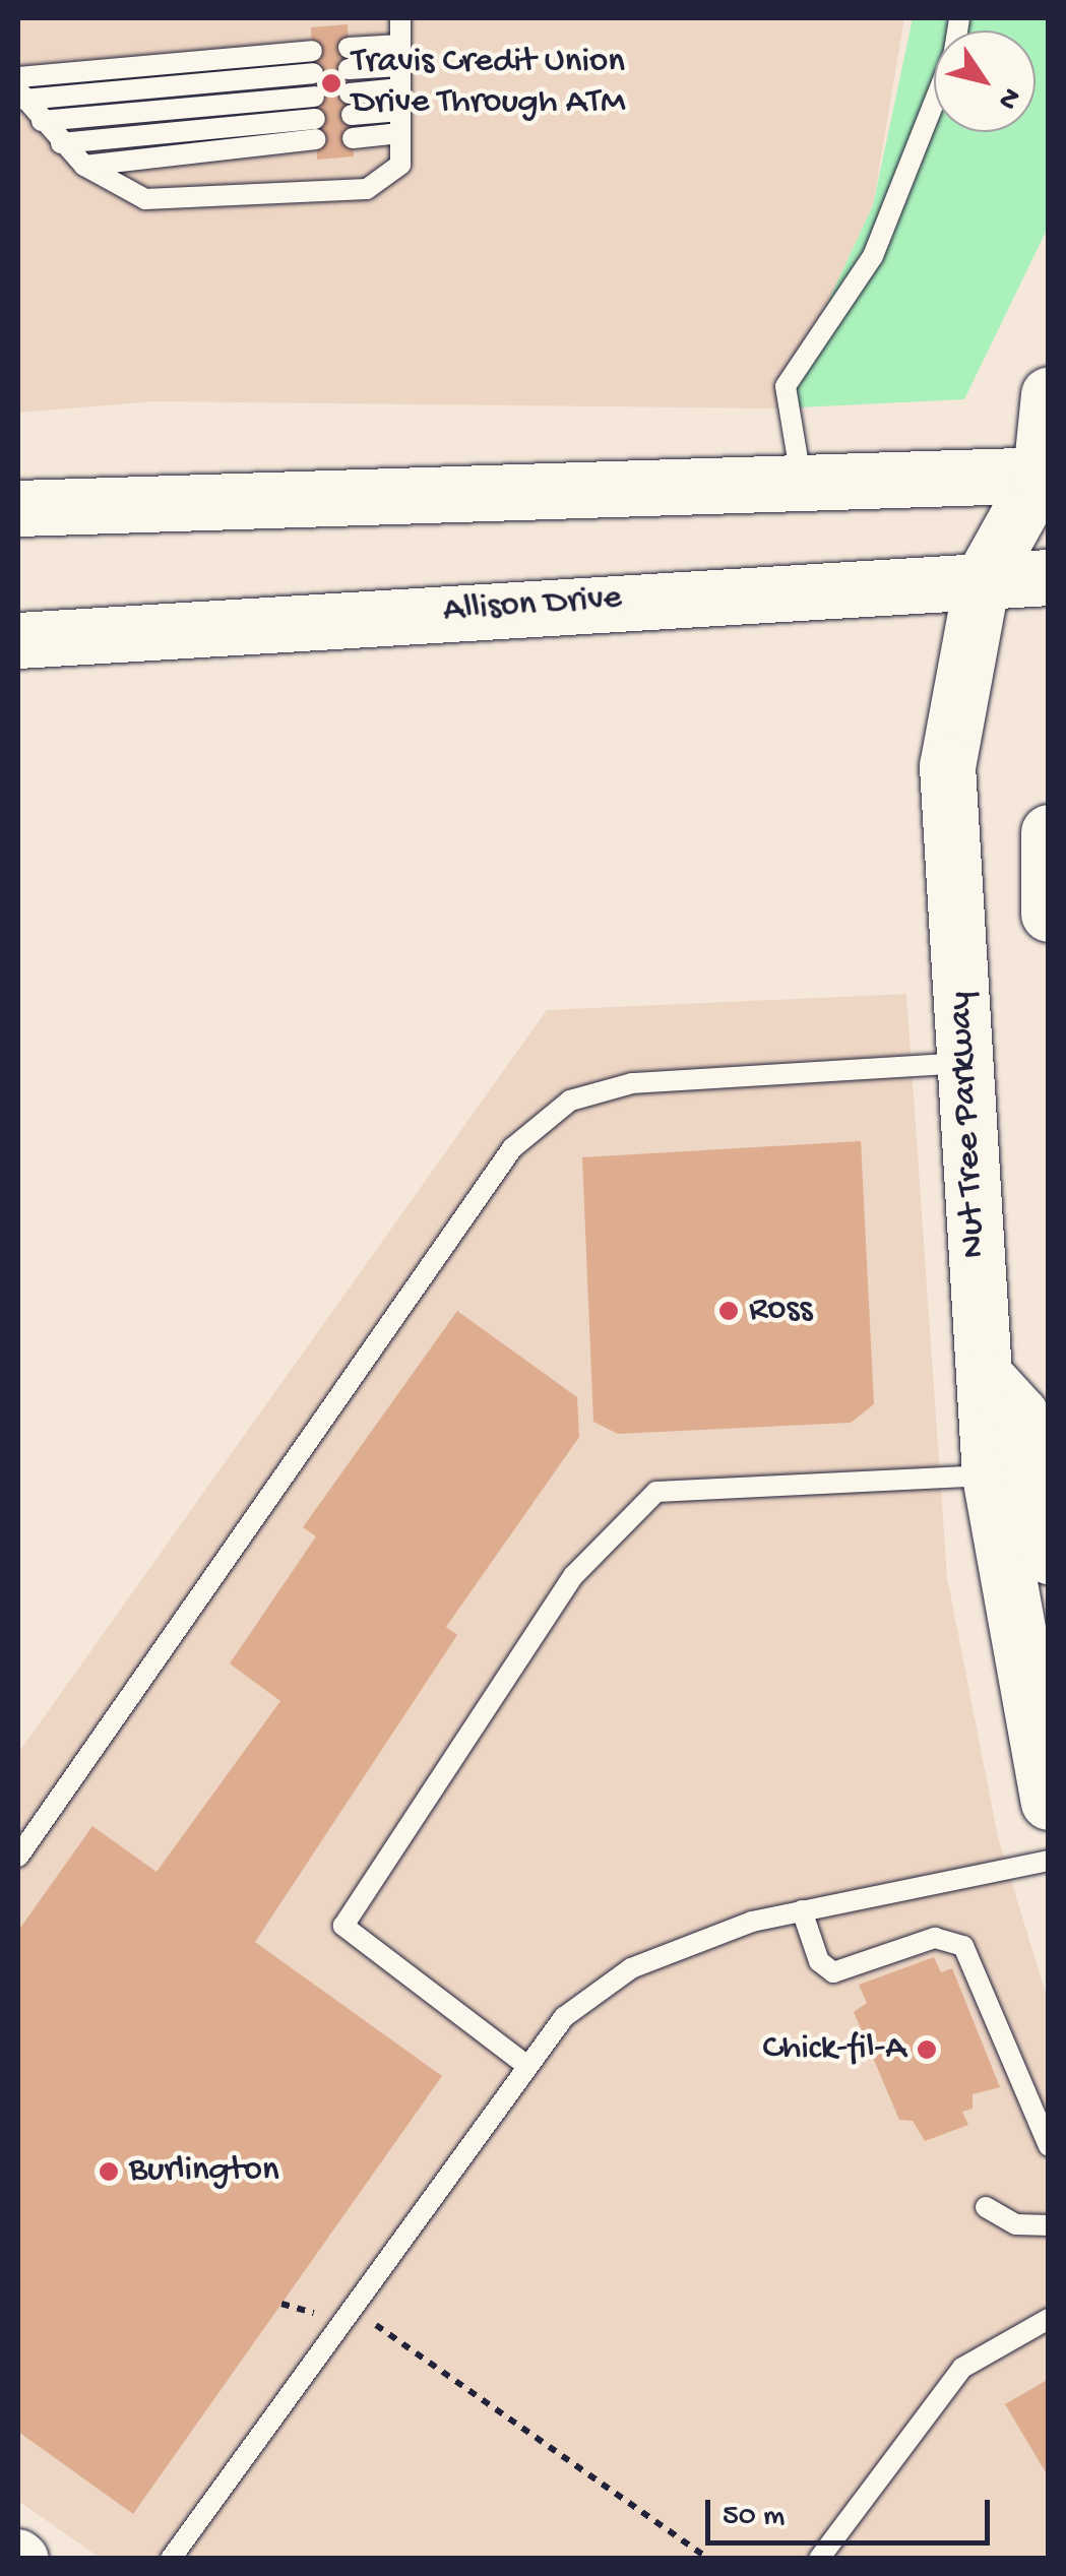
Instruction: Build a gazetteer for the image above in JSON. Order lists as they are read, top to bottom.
{
  "streets": {
    "main road": ["Allison Drive", "Nut Tree Parkway"]
  },
  "crossings": [
    ["Allison Drive", "Nut Tree Parkway"]
  ],
  "places": [
    "Travis Credit Union Drive Through ATM",
    "Ross",
    "Chick-fil-A",
    "Burlington"
  ],
  "scale_bar": "50 m",
  "north": "bottom right"
}
